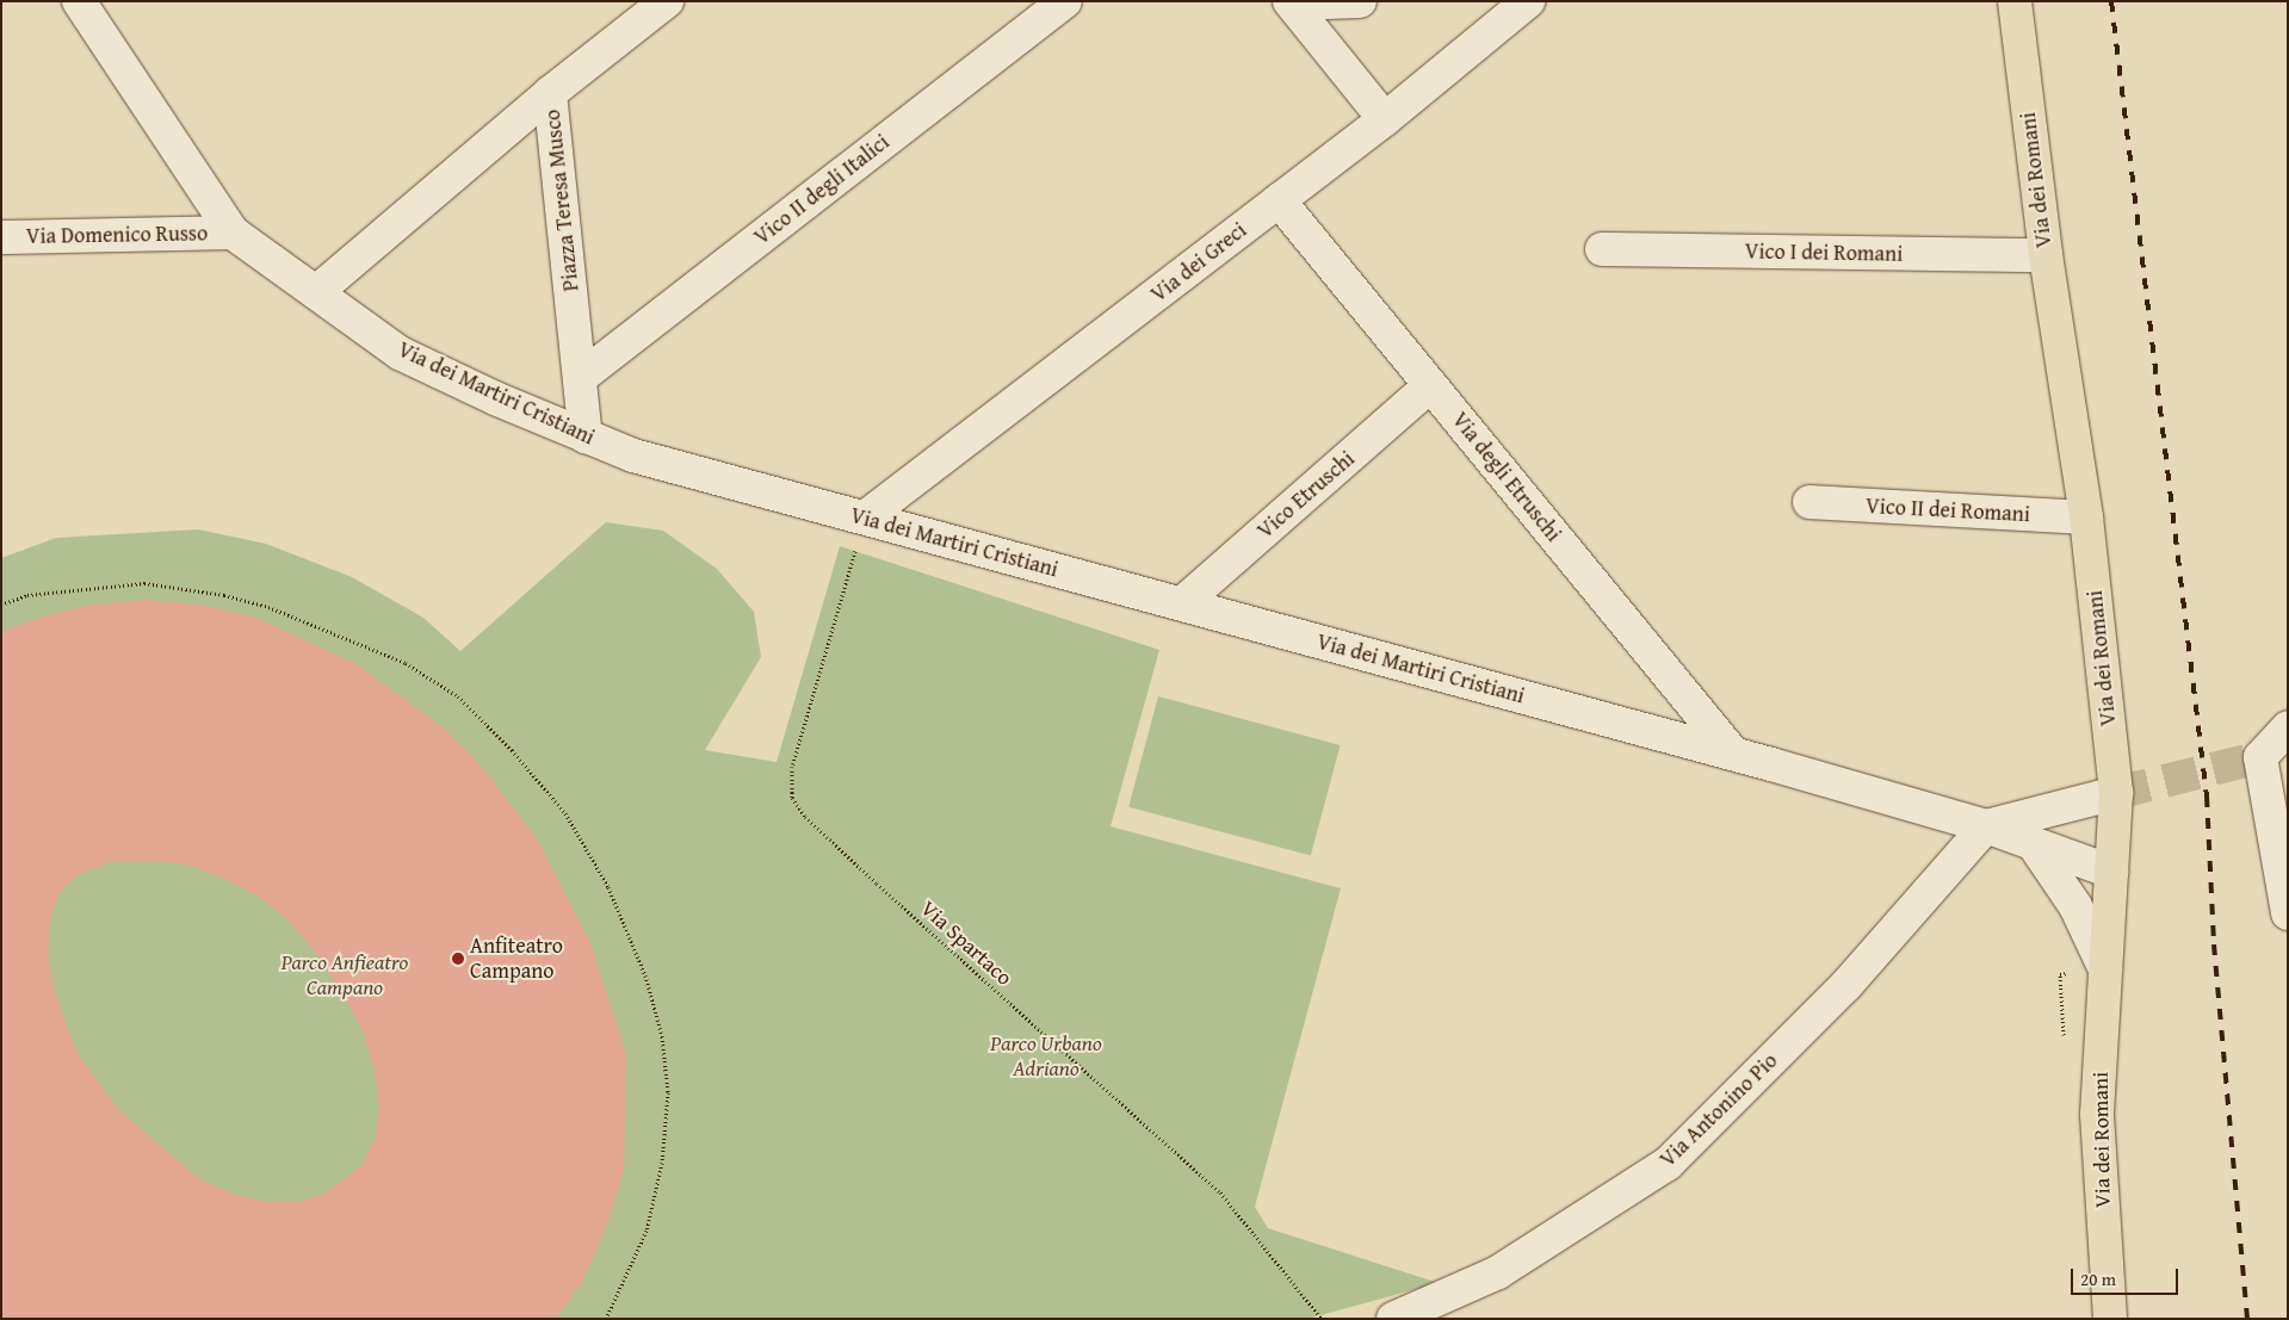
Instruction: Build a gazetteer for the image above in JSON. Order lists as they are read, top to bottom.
{
  "streets": {
    "main road": ["Via dei Romani"],
    "street": [
      "Vico II degli Italici",
      "Piazza Teresa Musco",
      "Via Domenico Russo",
      "Vico I dei Romani",
      "Via dei Greci",
      "Via dei Martiri Cristiani",
      "Via degli Etruschi",
      "Vico Etruschi",
      "Vico II dei Romani",
      "Via Antonino Pio"
    ],
    "path": ["Via Spartaco"]
  },
  "crossings": [
    ["Via dei Romani", "Vico I dei Romani"],
    ["Via dei Romani", "Via dei Martiri Cristiani"],
    ["Via dei Romani", "Vico II dei Romani"],
    ["Vico II degli Italici", "Piazza Teresa Musco"],
    ["Piazza Teresa Musco", "Via dei Martiri Cristiani"],
    ["Via Domenico Russo", "Via dei Martiri Cristiani"],
    ["Via dei Greci", "Via dei Martiri Cristiani"],
    ["Via dei Greci", "Via degli Etruschi"],
    ["Via dei Greci", "Via Spartaco"],
    ["Via dei Martiri Cristiani", "Via degli Etruschi"],
    ["Via dei Martiri Cristiani", "Vico Etruschi"],
    ["Via dei Martiri Cristiani", "Via Spartaco"],
    ["Via dei Martiri Cristiani", "Via Antonino Pio"],
    ["Via degli Etruschi", "Vico Etruschi"]
  ],
  "parks": ["Parco Anfieatro Campano", "Parco Urbano Adriano"],
  "places": ["Anfiteatro Campano"],
  "scale_bar": "20 m"
}
